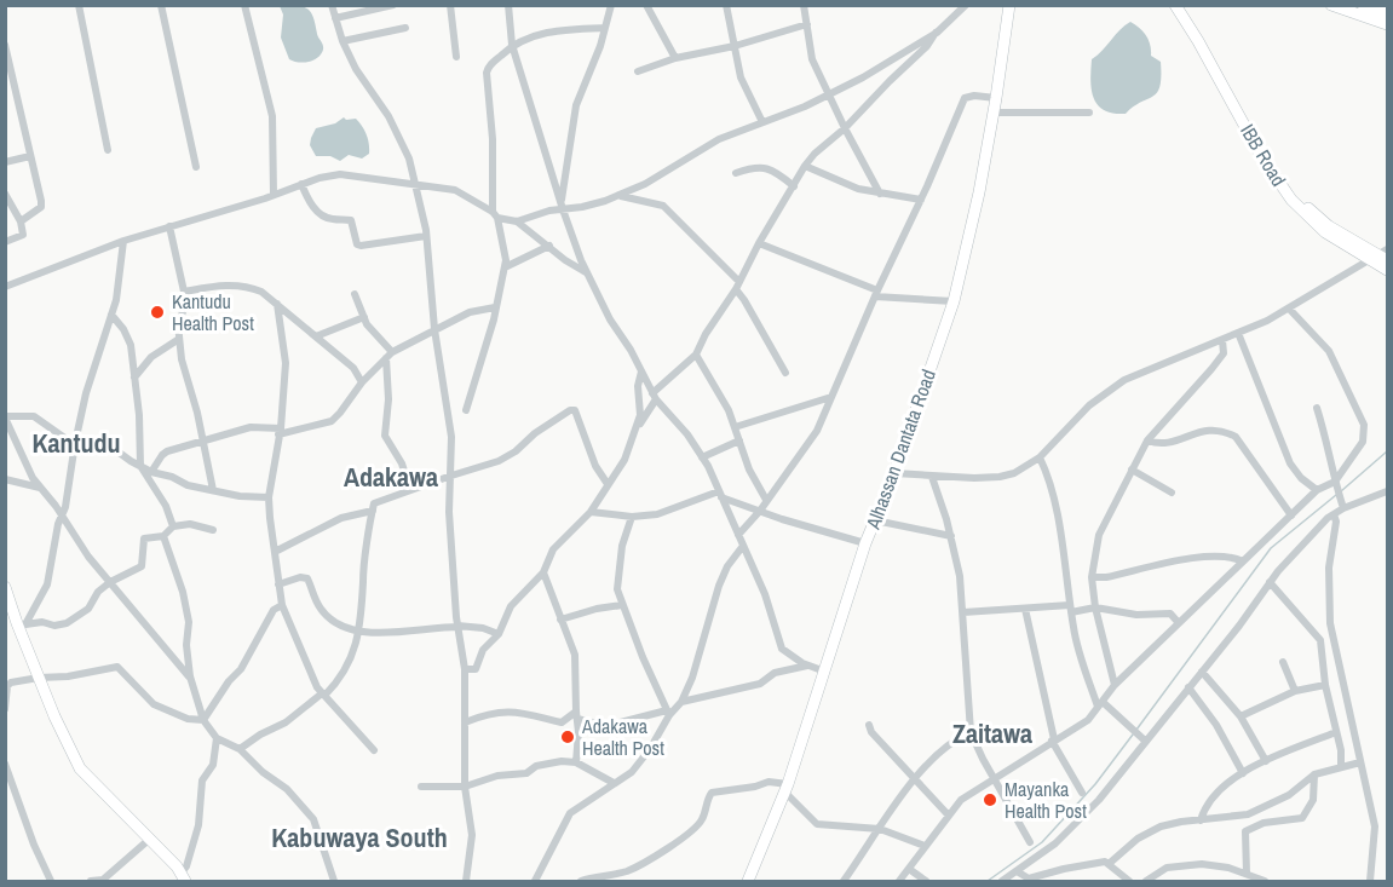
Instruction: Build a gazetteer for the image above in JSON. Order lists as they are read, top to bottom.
{
  "streets": {
    "main road": ["IBB Road", "Alhassan Dantata Road"]
  },
  "districts": [
    "Kantudu",
    "Adakawa",
    "Zaitawa",
    "Kabuwaya South"
  ],
  "places": ["Kantudu Health Post", "Adakawa Health Post", "Mayanka Health Post"]
}
